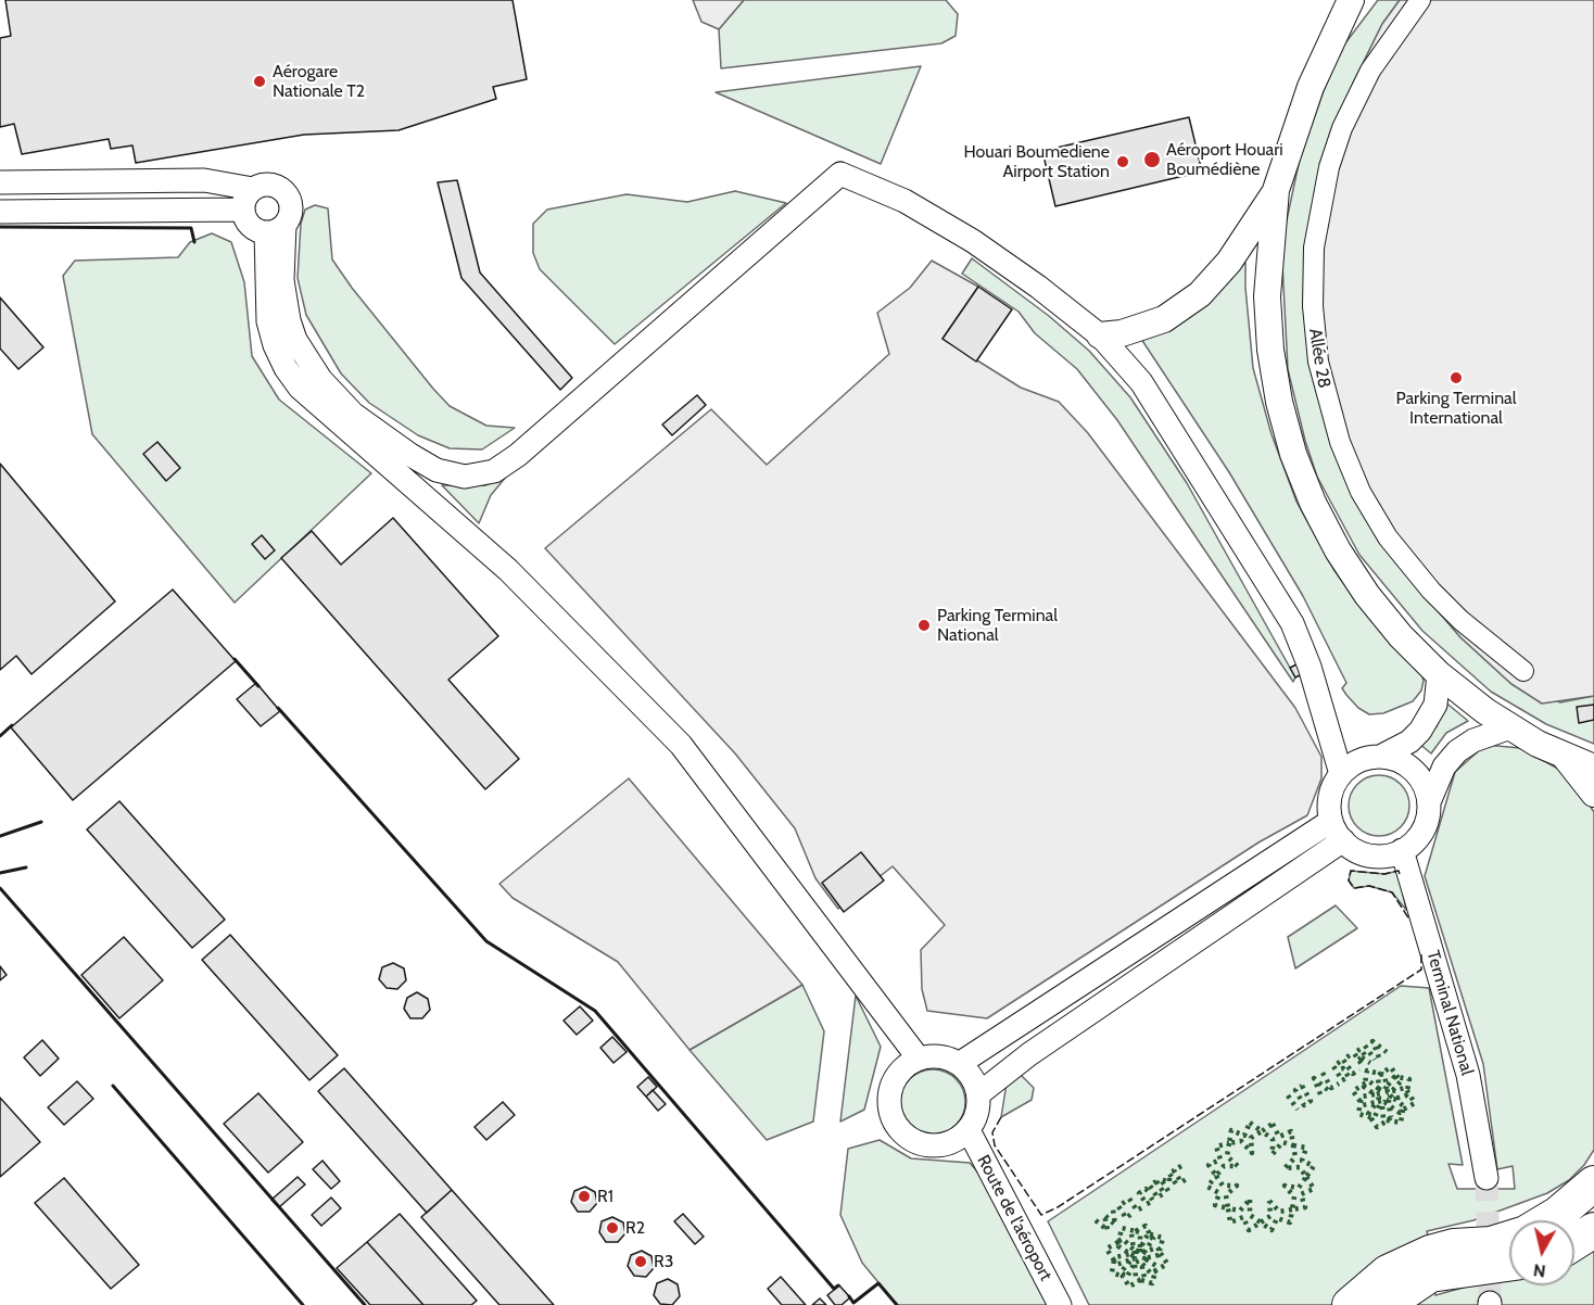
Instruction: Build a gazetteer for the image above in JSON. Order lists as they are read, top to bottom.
{
  "streets": {
    "street": ["Allée 28", "Terminal National", "Route de l'aéroport"]
  },
  "places": [
    "Aérogare Nationale T2",
    "Aéroport Houari Boumédiène",
    "Houari Boumediene Airport Station",
    "Parking Terminal International",
    "Parking Terminal National",
    "R1",
    "R2",
    "R3"
  ],
  "north": "bottom"
}
